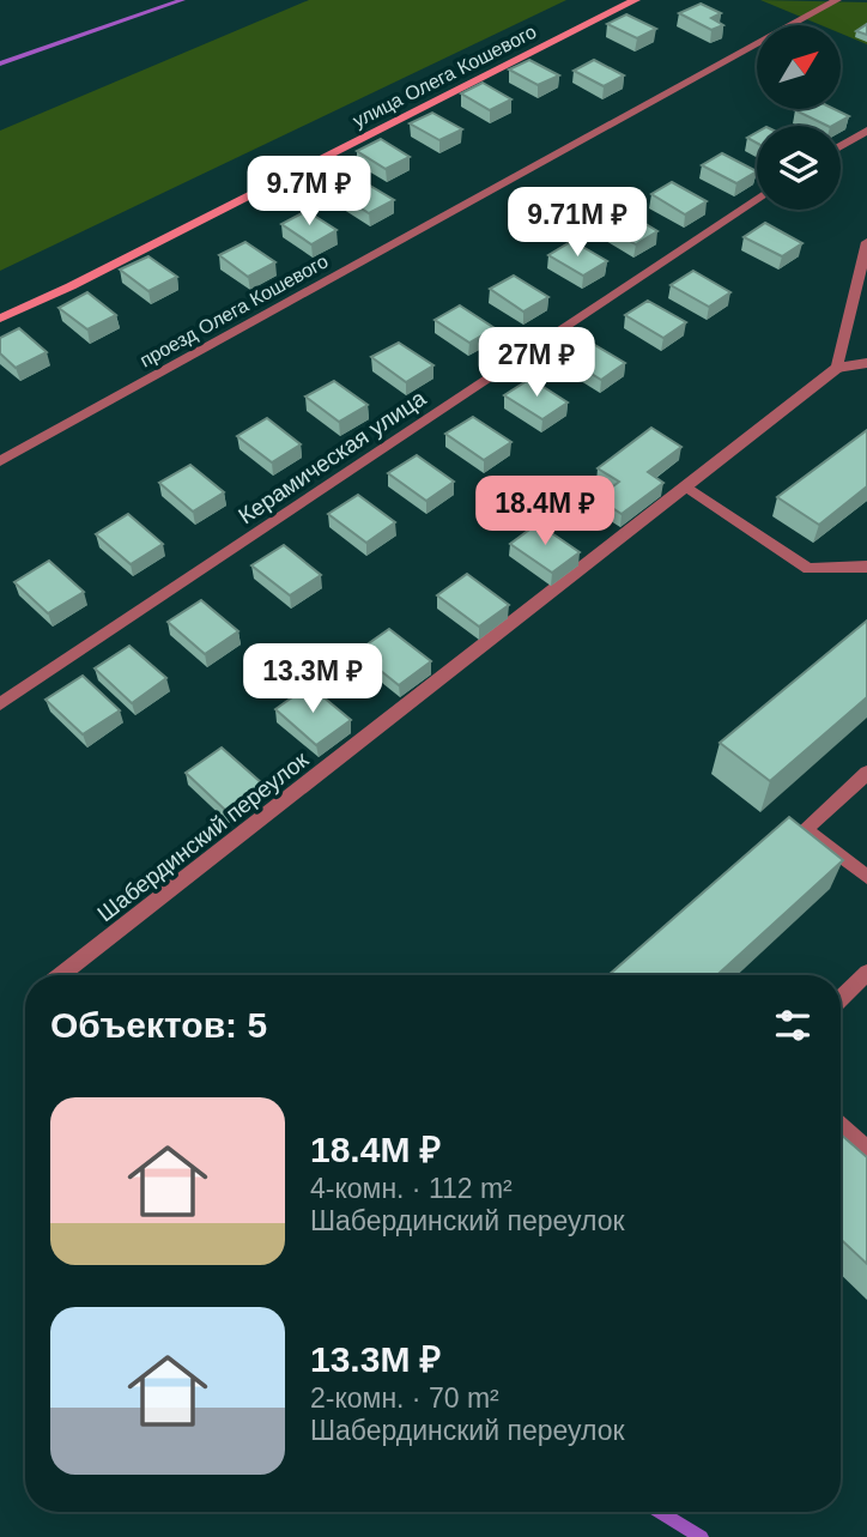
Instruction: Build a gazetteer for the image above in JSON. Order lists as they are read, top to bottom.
{
  "streets": {
    "main road": ["улица Олега Кошевого"],
    "street": ["проезд Олега Кошевого", "Керамическая улица", "Шабердинский переулок"]
  },
  "north": "top right",
  "page": {
    "price": [
      "9.7M ₽",
      "9.71M ₽",
      "27M ₽",
      "18.4M ₽",
      "13.3M ₽"
    ],
    "heading": "Объектов: 5",
    "list": [
      {
        "name": "18.4M ₽",
        "note": "4-комн. · 112 m² · Шабердинский переулок"
      },
      {
        "name": "13.3M ₽",
        "note": "2-комн. · 70 m² · Шабердинский переулок"
      }
    ]
  }
}
